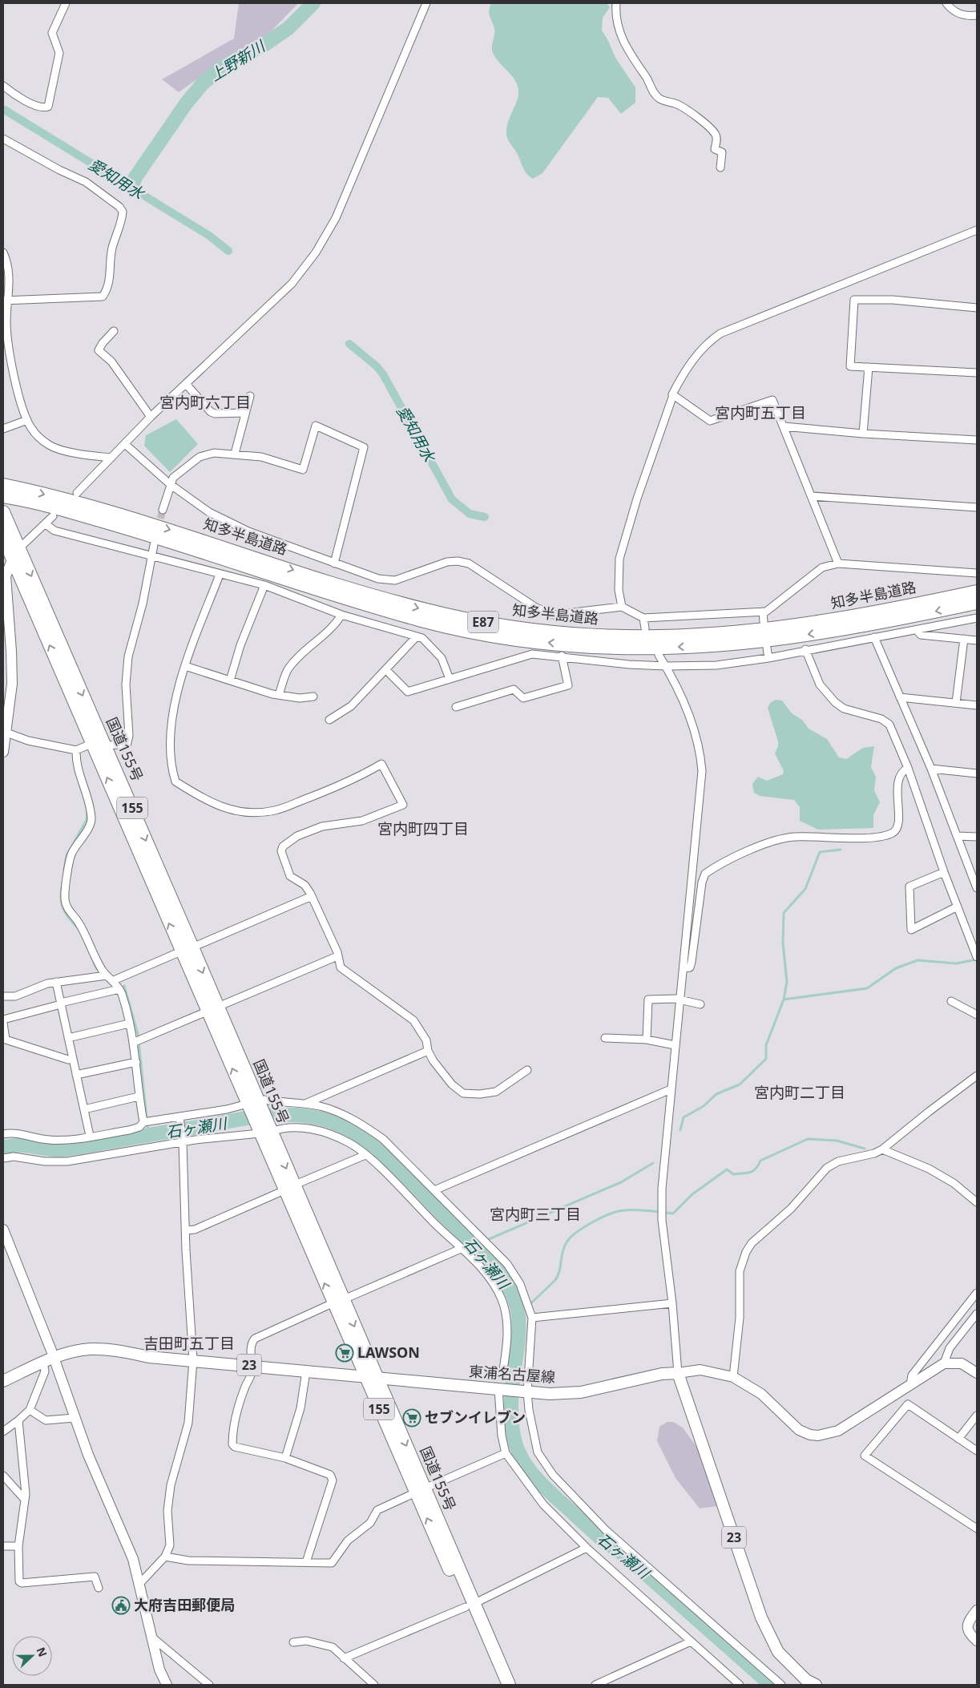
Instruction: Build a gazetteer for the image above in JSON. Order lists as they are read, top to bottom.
{
  "streets": {
    "highway": [
      "知多半島道路",
      "E87",
      "国道155号",
      "155"
    ],
    "main road": ["23", "東浦名古屋線"]
  },
  "crossings": [
    ["国道155号", "東浦名古屋線"],
    ["23", "東浦名古屋線"]
  ],
  "districts": [
    "宮内町六丁目",
    "宮内町五丁目",
    "宮内町四丁目",
    "宮内町二丁目",
    "宮内町三丁目",
    "吉田町五丁目"
  ],
  "water": ["上野新川", "愛知用水", "石ヶ瀬川"],
  "places": {
    "supermarket": ["LAWSON", "セブンイレブン"],
    "public building": ["大府吉田郵便局"]
  },
  "north": "right"
}
